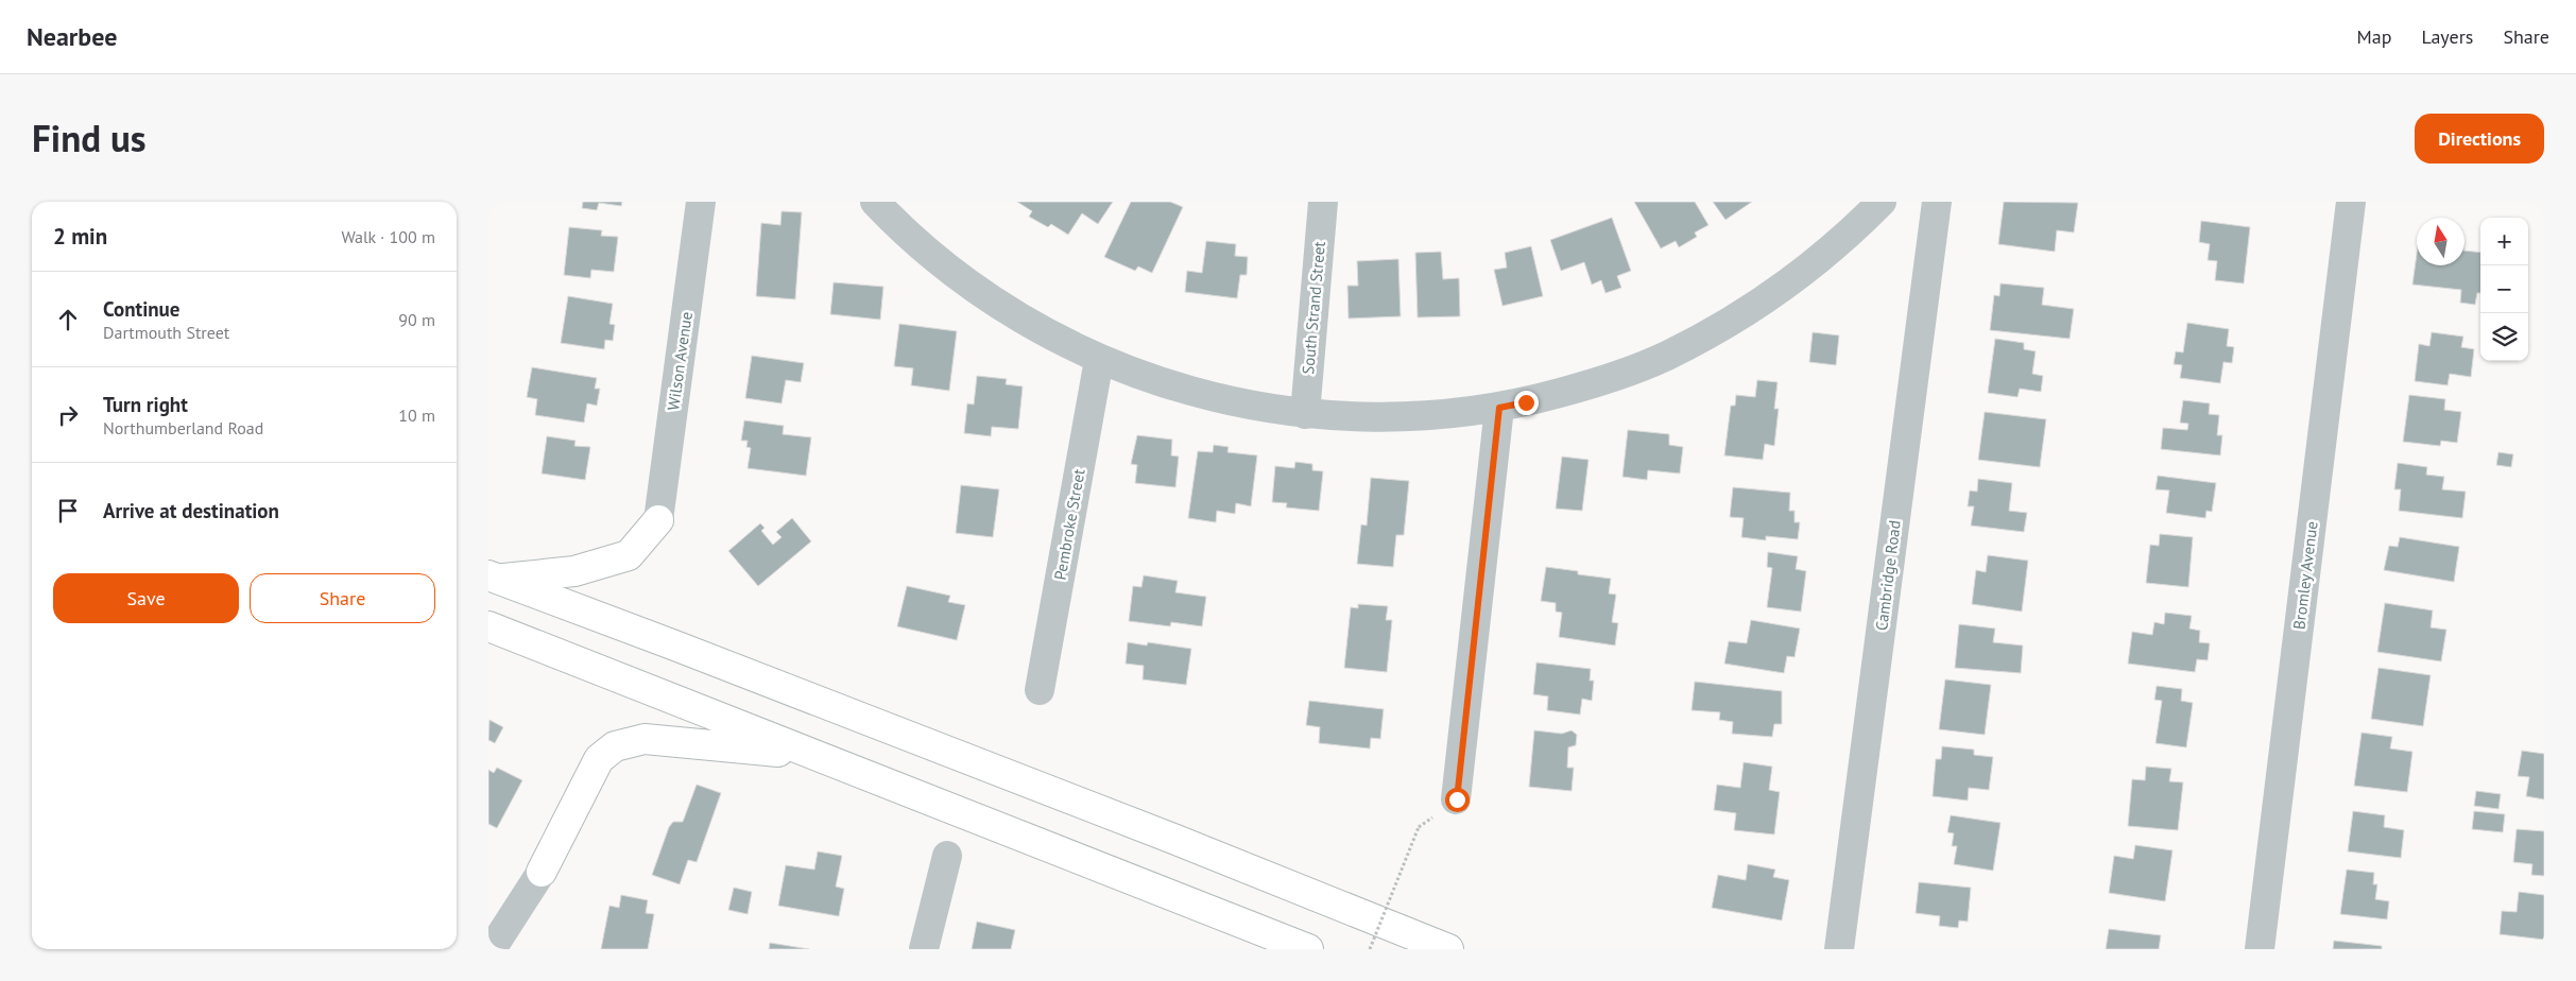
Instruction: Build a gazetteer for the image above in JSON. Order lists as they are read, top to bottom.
{
  "streets": {
    "street": [
      "South Strand Street",
      "Wilson Avenue",
      "Pembroke Street",
      "Cambridge Road",
      "Bromley Avenue"
    ]
  },
  "north": "top",
  "page": {
    "header": "Nearbee",
    "nav": ["Map", "Layers", "Share"],
    "title": "Find us",
    "buttons": [
      "Directions",
      ["Save", "Share"]
    ],
    "heading": ["2 min", "Walk · 100 m"],
    "map_buttons": ["+", "−"],
    "list": [
      ["Continue", "Dartmouth Street", "90 m"],
      ["Turn right", "Northumberland Road", "10 m"],
      "Arrive at destination"
    ]
  }
}
